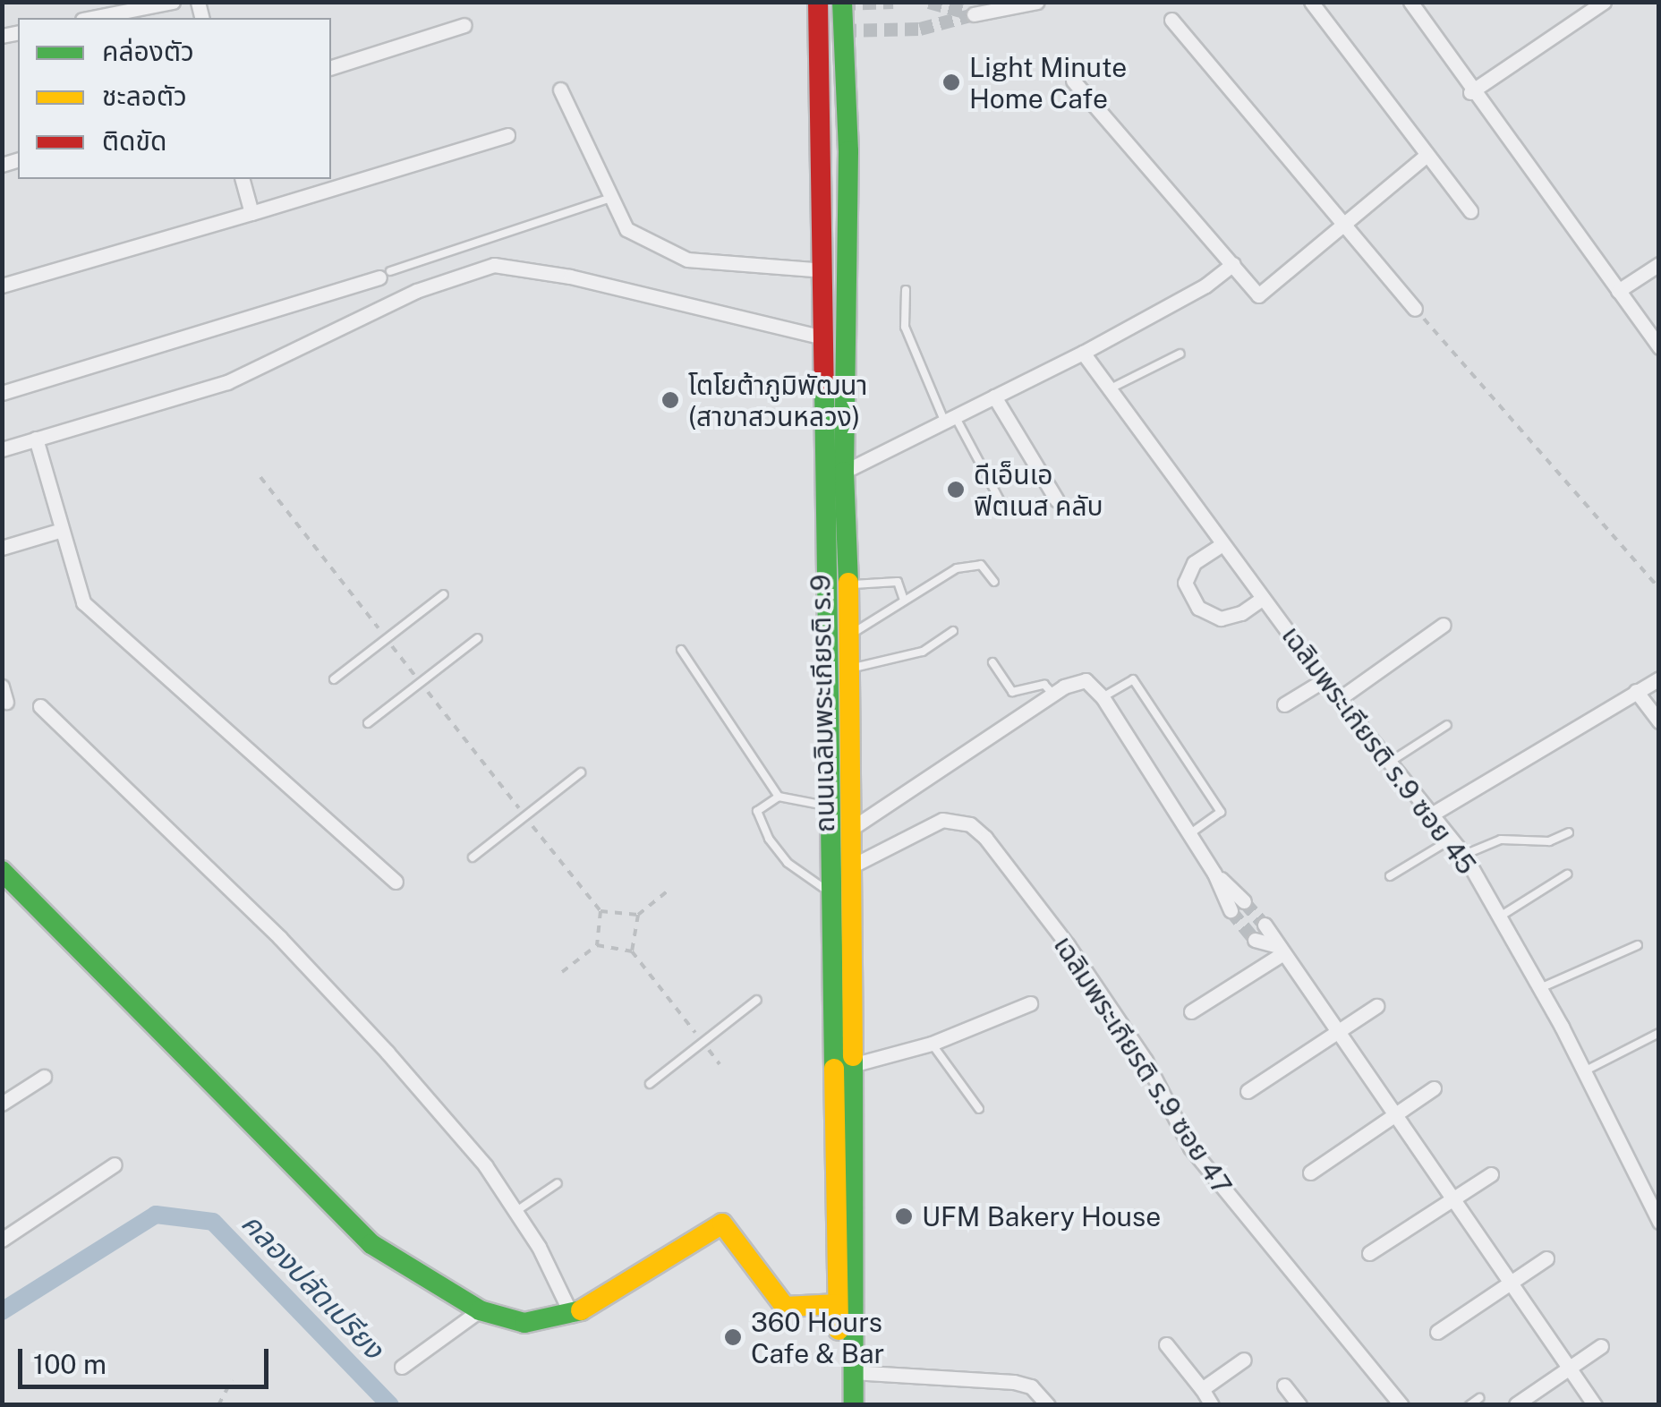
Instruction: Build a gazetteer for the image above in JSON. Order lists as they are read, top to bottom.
{
  "streets": {
    "main road": ["ถนนเฉลิมพระเกียรติ ร.9"],
    "street": ["เฉลิมพระเกียรติ ร.9 ซอย 45", "เฉลิมพระเกียรติ ร.9 ซอย 47"]
  },
  "crossings": [
    ["ถนนเฉลิมพระเกียรติ ร.9", "เฉลิมพระเกียรติ ร.9 ซอย 47"]
  ],
  "water": ["คลองปลัดเปรียง"],
  "places": [
    "Light Minute Home Cafe",
    "โตโยต้าภูมิพัฒนา (สาขาสวนหลวง)",
    "ดีเอ็นเอ ฟิตเนส คลับ",
    "UFM Bakery House",
    "360 Hours Cafe & Bar"
  ],
  "legend": ["คล่องตัว", "ชะลอตัว", "ติดขัด"],
  "scale_bar": "100 m"
}
